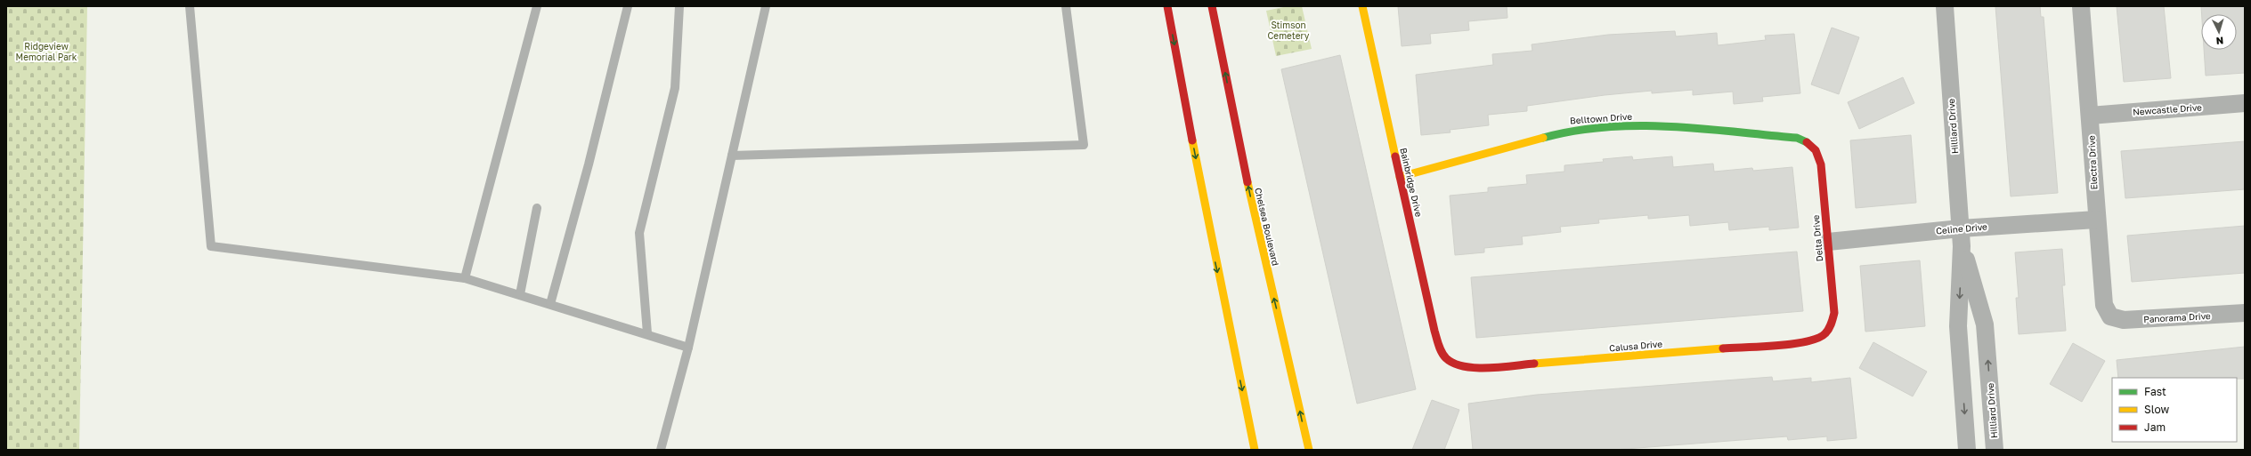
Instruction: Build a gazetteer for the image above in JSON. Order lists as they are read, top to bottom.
{
  "streets": {
    "street": [
      "Newcastle Drive",
      "Belltown Drive",
      "Hilliard Drive",
      "Electra Drive",
      "Bainbridge Drive",
      "Chelsea Boulevard",
      "Celine Drive",
      "Delta Drive",
      "Panorama Drive",
      "Calusa Drive"
    ]
  },
  "crossings": [
    ["Newcastle Drive", "Electra Drive"],
    ["Belltown Drive", "Bainbridge Drive"],
    ["Belltown Drive", "Delta Drive"],
    ["Hilliard Drive", "Celine Drive"],
    ["Electra Drive", "Celine Drive"],
    ["Electra Drive", "Panorama Drive"],
    ["Bainbridge Drive", "Calusa Drive"],
    ["Celine Drive", "Delta Drive"],
    ["Delta Drive", "Calusa Drive"]
  ],
  "parks": ["Stimson Cemetery", "Ridgeview Memorial Park"],
  "legend": ["Fast", "Slow", "Jam"],
  "north": "bottom"
}
